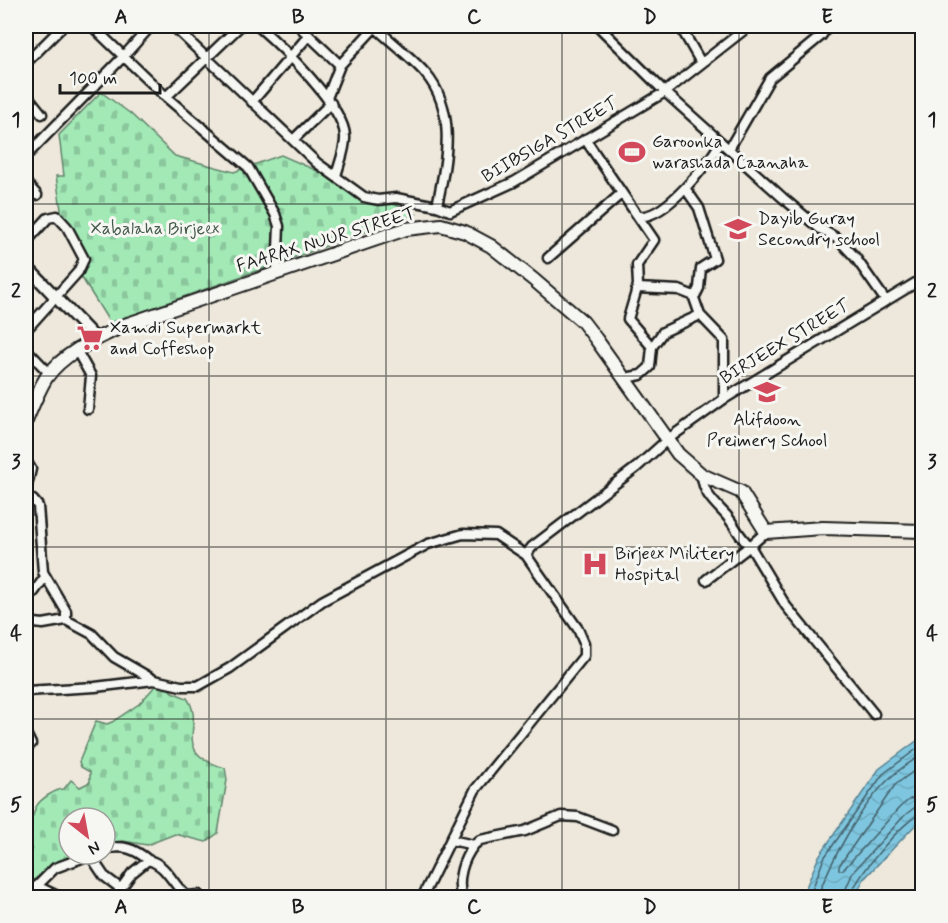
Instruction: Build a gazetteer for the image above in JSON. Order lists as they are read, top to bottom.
{
  "streets": {
    "main road": ["FAARAX NUUR STREET"],
    "street": ["BIIBSIGA STREET", "BIRJEEX STREET"]
  },
  "crossings": [
    ["FAARAX NUUR STREET", "BIRJEEX STREET"]
  ],
  "parks": ["Xabalaha Birjeex"],
  "places": {
    "sports": ["Garoonka warashada Caanaha"],
    "school or university": ["Dayib Guray Secondry school", "Alifdoon Preimery School"],
    "supermarket": ["Xamdi Supermarkt and Coffeshop"],
    "hospital": ["Birjeex Militery Hospital"]
  },
  "scale_bar": "100 m",
  "north": "bottom right",
  "grid": {
    "columns": [
      "A",
      "B",
      "C",
      "D",
      "E"
    ],
    "rows": [
      "1",
      "2",
      "3",
      "4",
      "5"
    ]
  }
}
